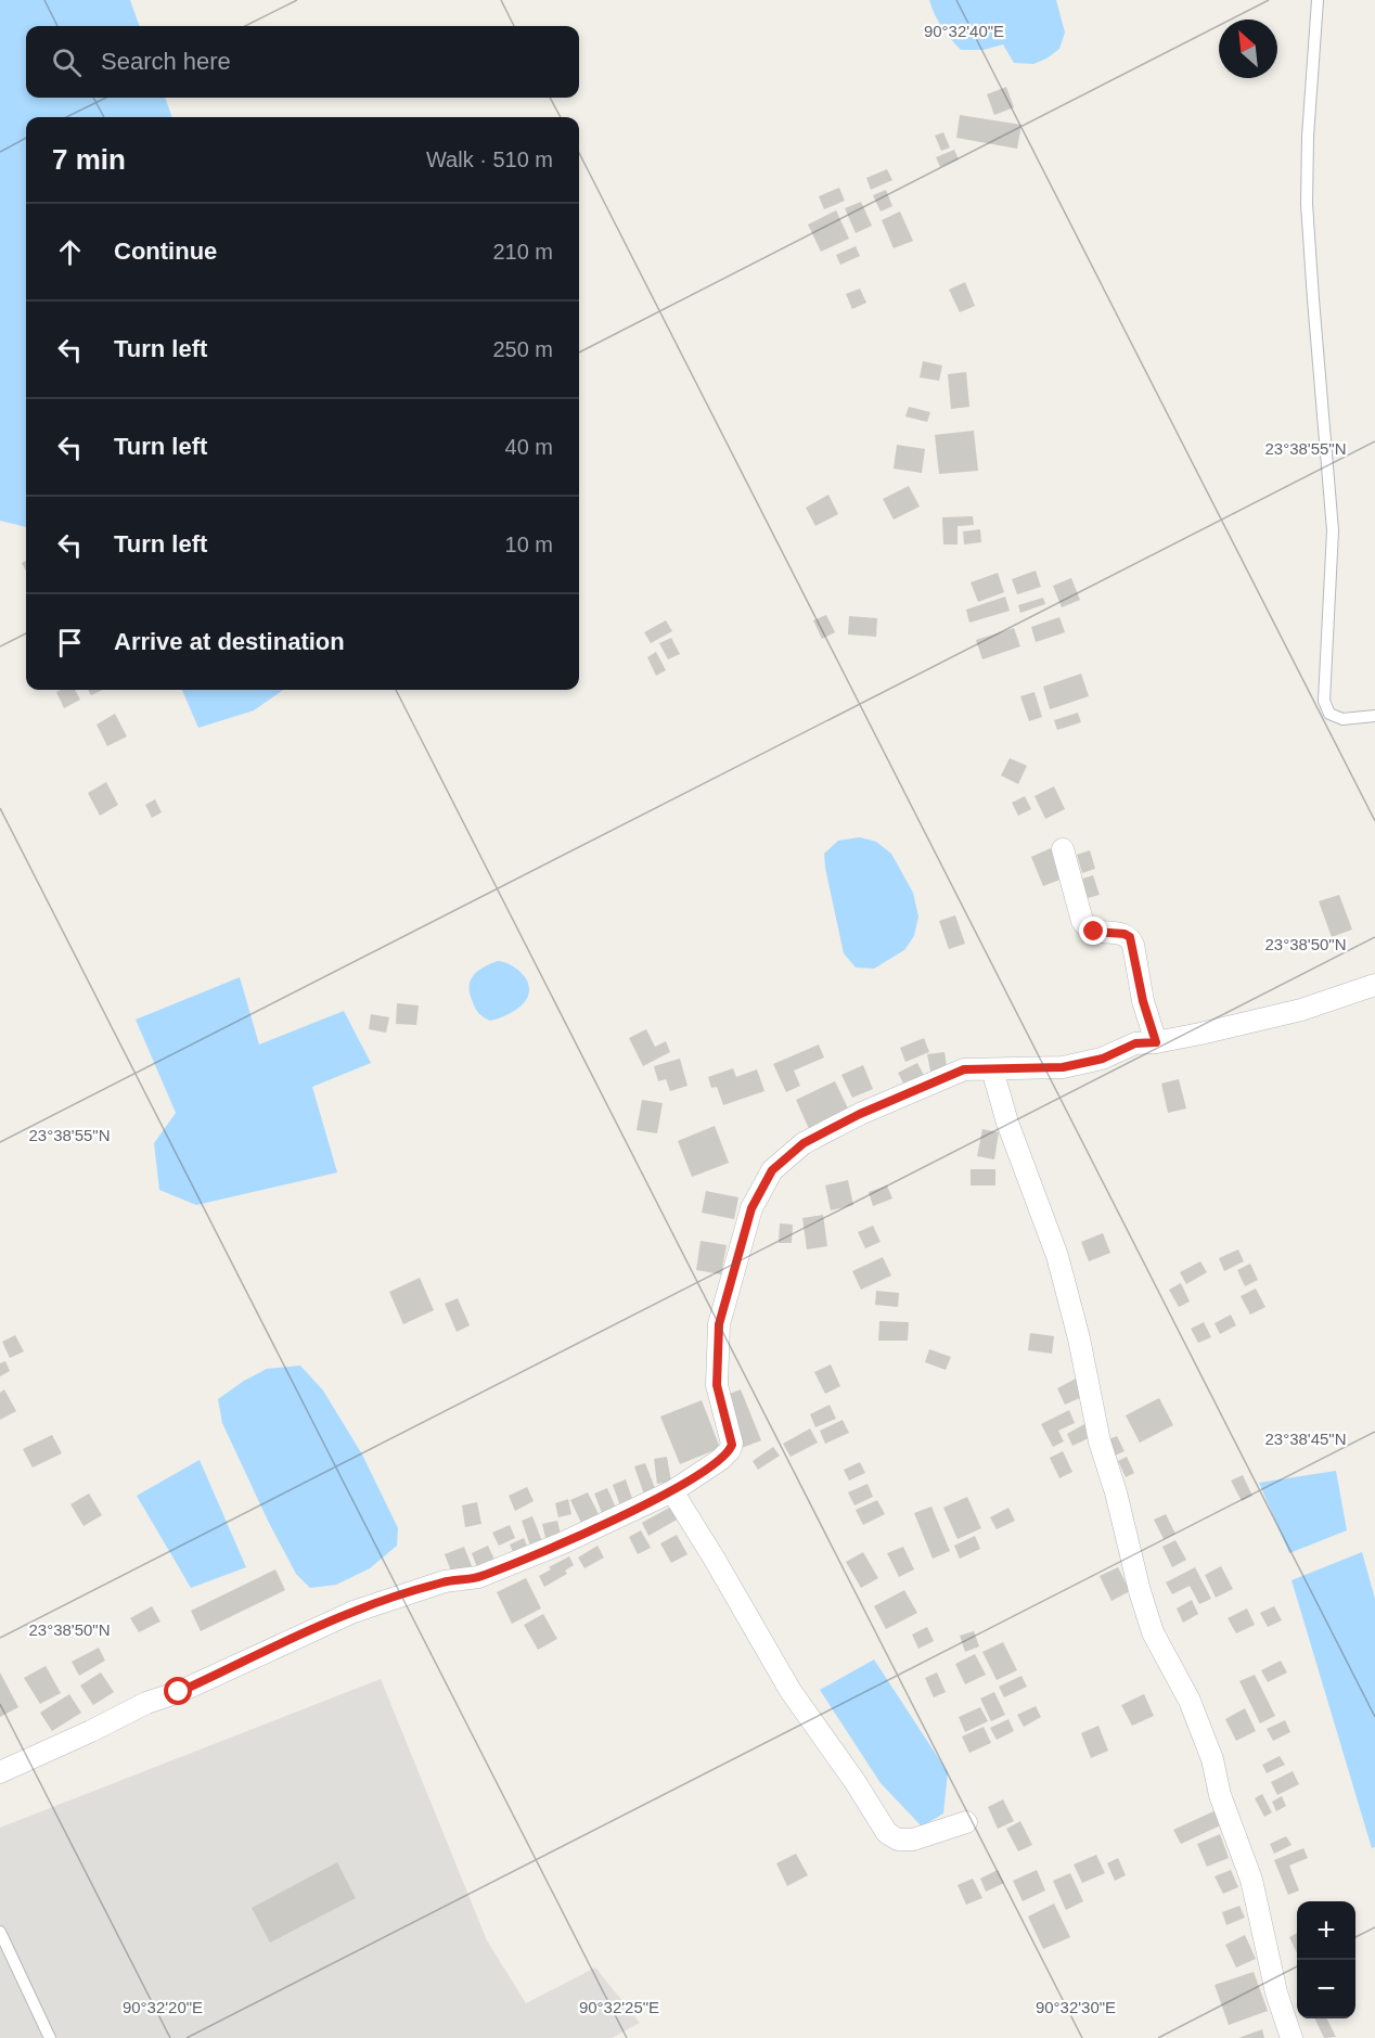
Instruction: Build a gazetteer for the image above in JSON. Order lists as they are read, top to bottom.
{
  "north": "top left",
  "page": {
    "search": "Search here",
    "heading": ["7 min", "Walk · 510 m"],
    "list": [
      ["Continue", "210 m"],
      ["Turn left", "250 m"],
      ["Turn left", "40 m"],
      ["Turn left", "10 m"],
      "Arrive at destination"
    ],
    "map_buttons": ["+", "−"]
  },
  "coordinates": [
    "90°32'40\"E",
    "23°38'55\"N",
    "23°38'50\"N",
    "23°38'45\"N",
    "90°32'20\"E",
    "90°32'25\"E",
    "90°32'30\"E"
  ]
}
